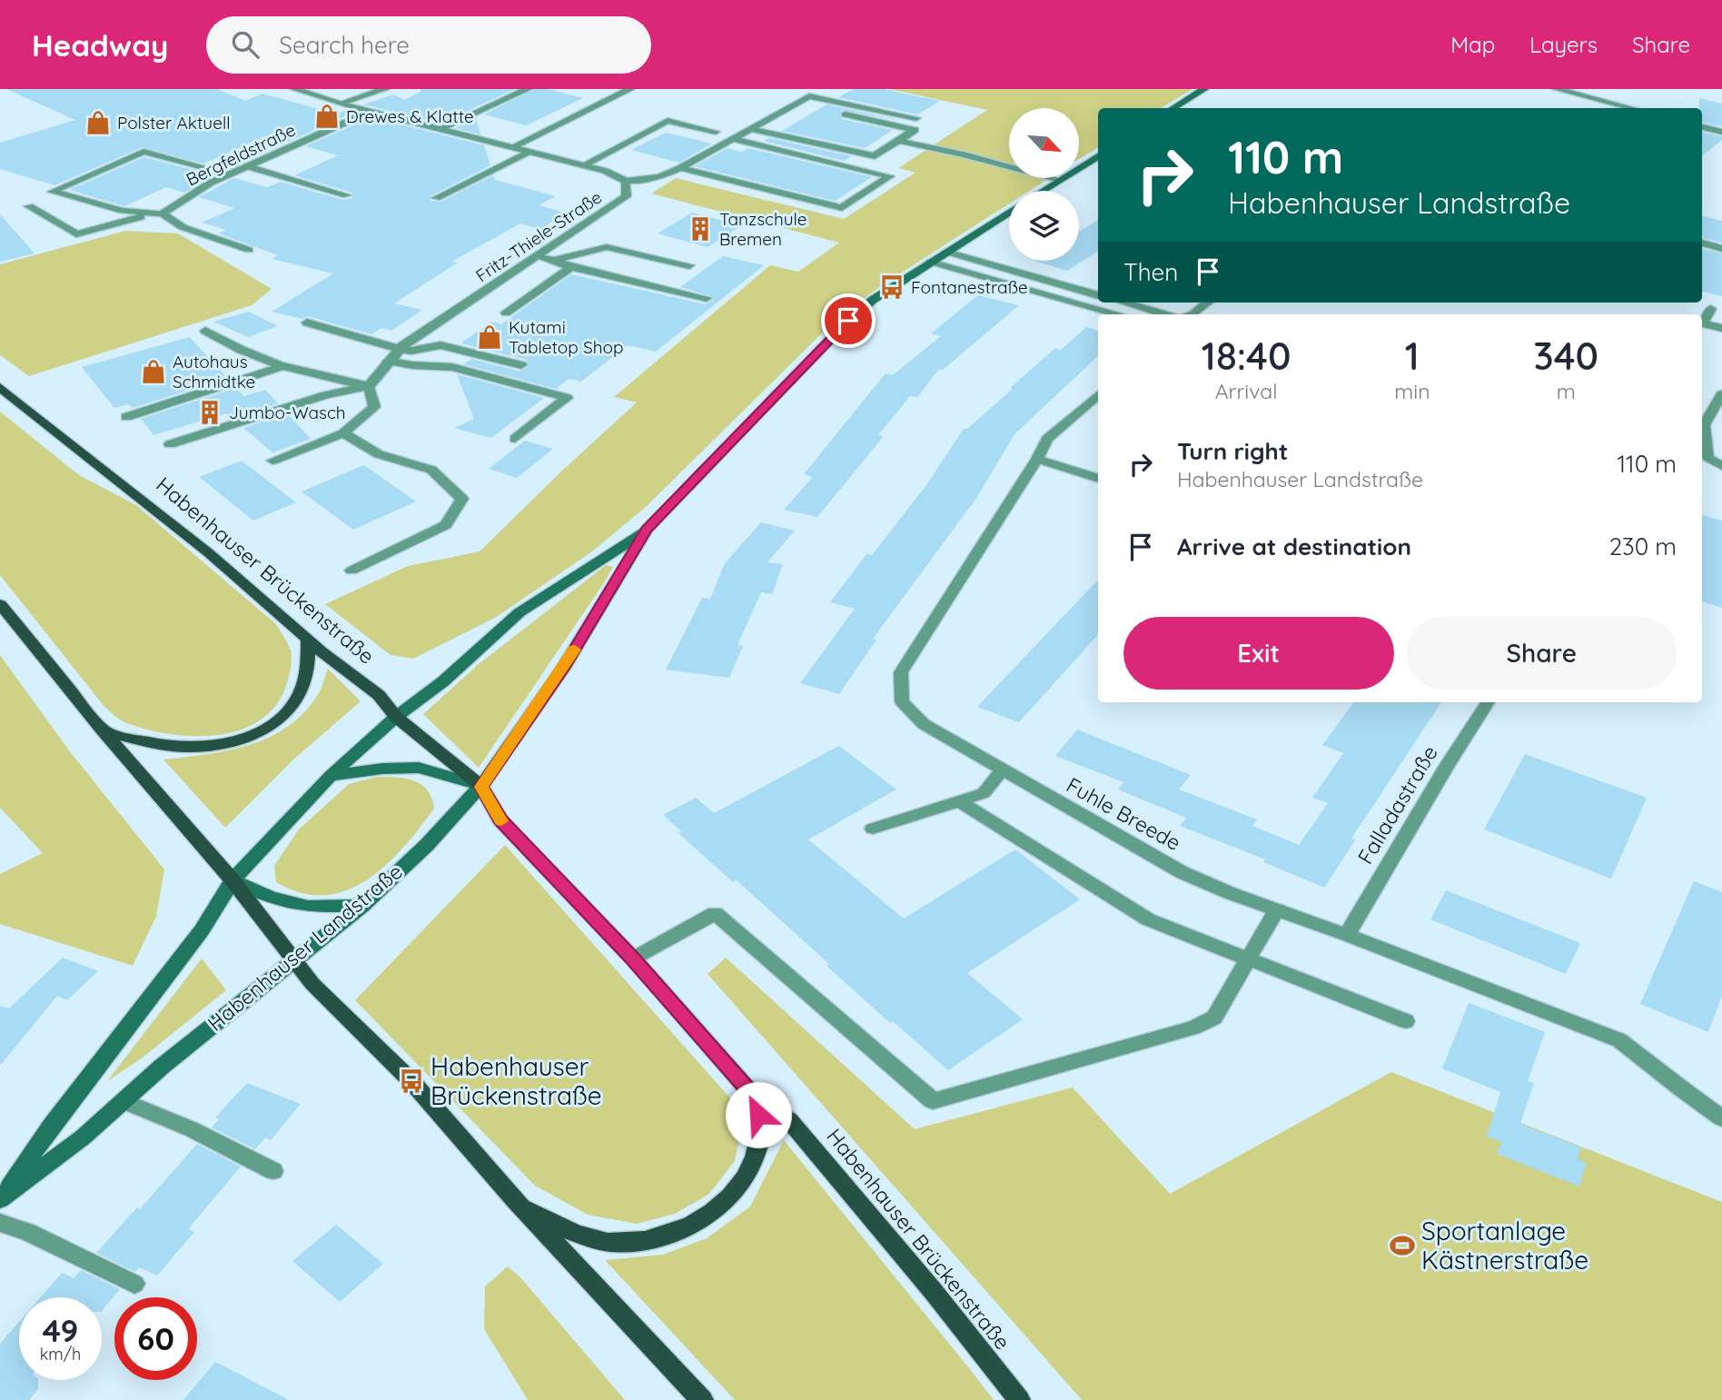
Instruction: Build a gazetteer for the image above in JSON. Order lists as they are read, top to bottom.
{
  "streets": {
    "main road": ["Habenhauser Brückenstraße"],
    "street": [
      "Bergfeldstraße",
      "Fritz-Thiele-Straße",
      "Falladastraße",
      "Fuhle Breede",
      "Habenhauser Landstraße"
    ]
  },
  "crossings": [
    ["Bergfeldstraße", "Fritz-Thiele-Straße"],
    ["Habenhauser Brückenstraße", "Habenhauser Landstraße"],
    ["Falladastraße", "Fuhle Breede"]
  ],
  "places": {
    "shop": [
      "Drewes & Klatte",
      "Polster Aktuell",
      "Kutami Tabletop Shop",
      "Autohaus Schmidtke"
    ],
    "building": ["Tanzschule Bremen", "Jumbo-Wasch"],
    "bus stop": ["Fontanestraße", "Habenhauser Brückenstraße"],
    "sports": ["Sportanlage Kästnerstraße"]
  },
  "north": "bottom right",
  "page": {
    "header": "Headway",
    "search": "Search here",
    "nav": ["Map", "Layers", "Share"],
    "turn": ["110 m", "Habenhauser Landstraße"],
    "then": "Then",
    "eta": [
      "18:40",
      "Arrival",
      "1",
      "min",
      "340",
      "m"
    ],
    "list": [
      {
        "name": "Turn right",
        "note": "Habenhauser Landstraße",
        "value": "110 m"
      },
      {
        "name": "Arrive at destination",
        "value": "230 m"
      }
    ],
    "buttons": ["Exit", "Share"],
    "speed": "49 km/h",
    "limit": "60"
  }
}
